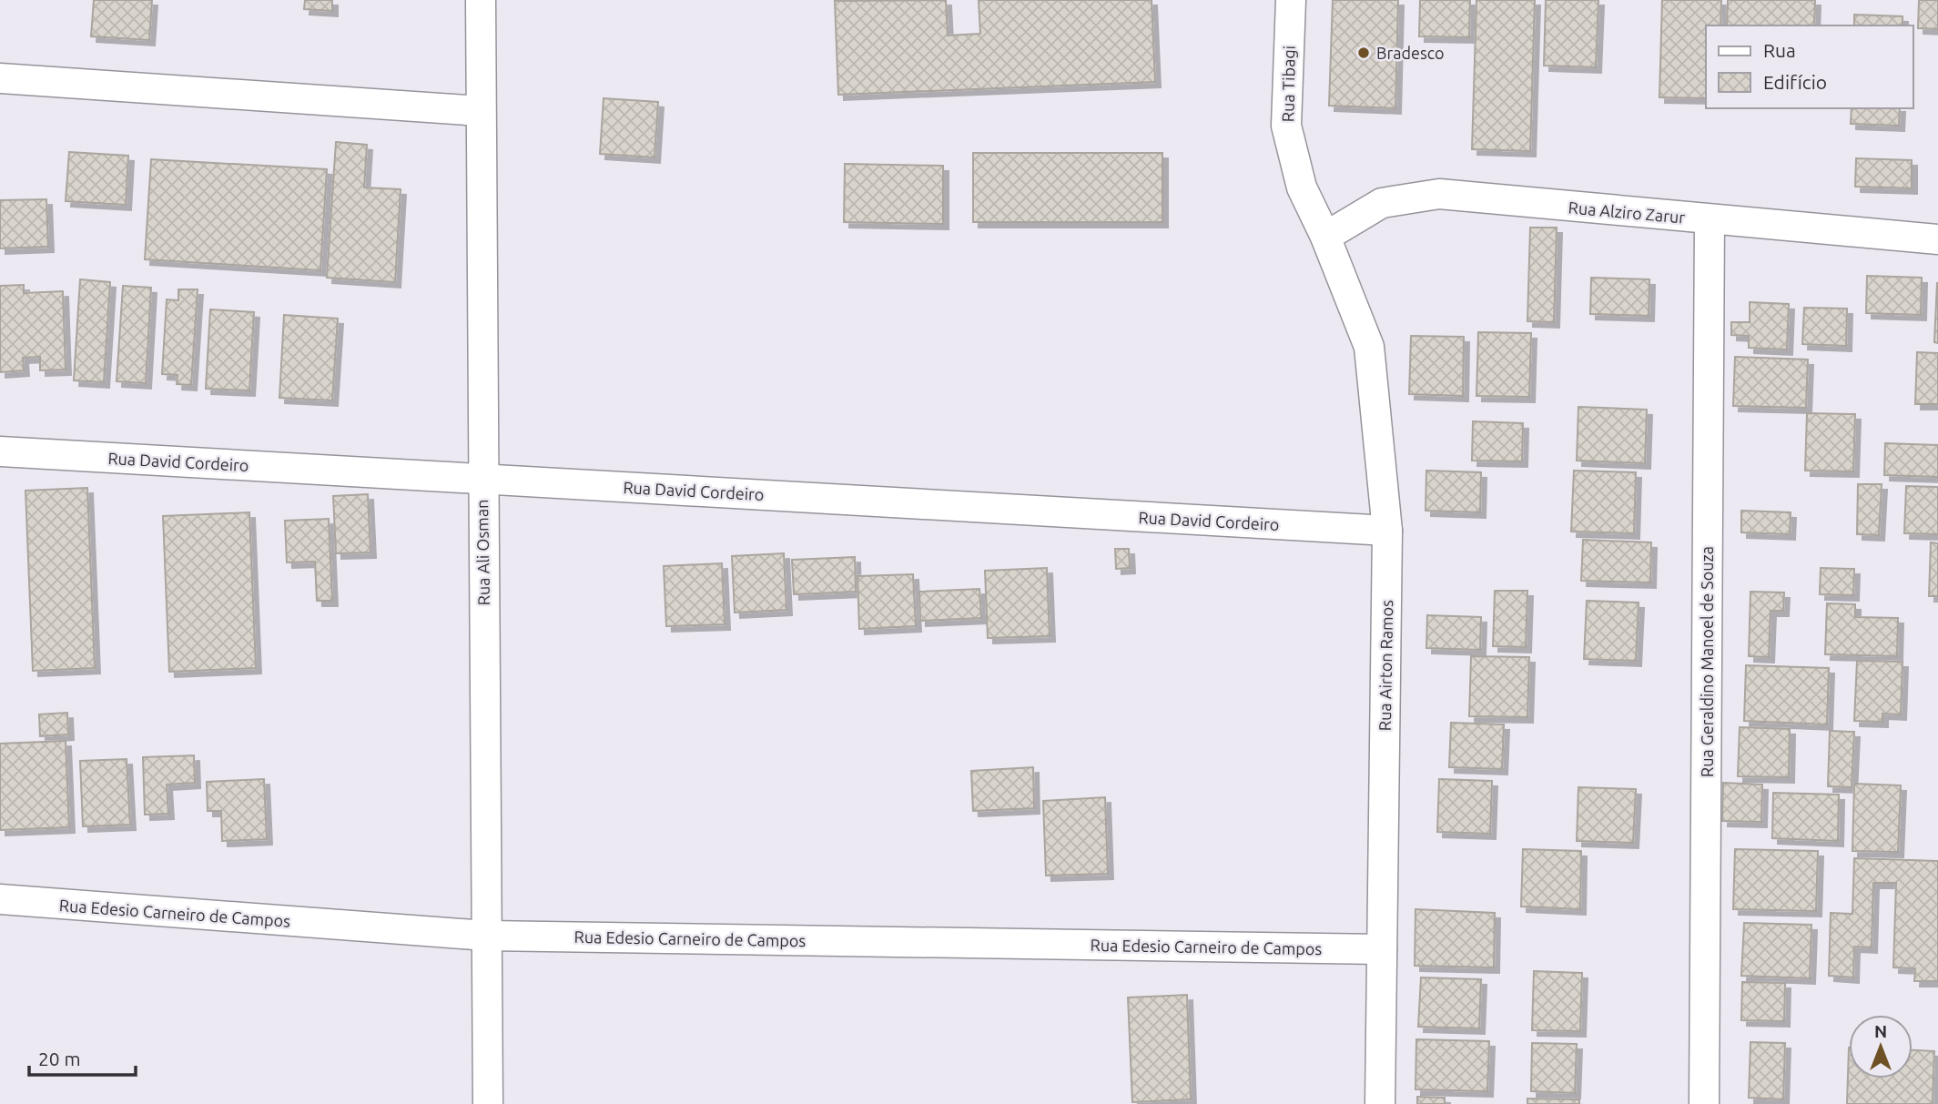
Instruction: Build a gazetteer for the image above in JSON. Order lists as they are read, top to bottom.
{
  "streets": {
    "street": [
      "Rua Tibagi",
      "Rua Alziro Zarur",
      "Rua David Cordeiro",
      "Rua Ali Osman",
      "Rua Geraldino Manoel de Souza",
      "Rua Airton Ramos",
      "Rua Edesio Carneiro de Campos"
    ]
  },
  "crossings": [
    ["Rua Tibagi", "Rua Alziro Zarur"],
    ["Rua Tibagi", "Rua Airton Ramos"],
    ["Rua Alziro Zarur", "Rua Geraldino Manoel de Souza"],
    ["Rua Alziro Zarur", "Rua Airton Ramos"],
    ["Rua David Cordeiro", "Rua Ali Osman"],
    ["Rua David Cordeiro", "Rua Airton Ramos"],
    ["Rua Ali Osman", "Rua Edesio Carneiro de Campos"],
    ["Rua Airton Ramos", "Rua Edesio Carneiro de Campos"]
  ],
  "places": ["Bradesco"],
  "legend": ["Rua", "Edifício"],
  "scale_bar": "20 m",
  "north": "top"
}
